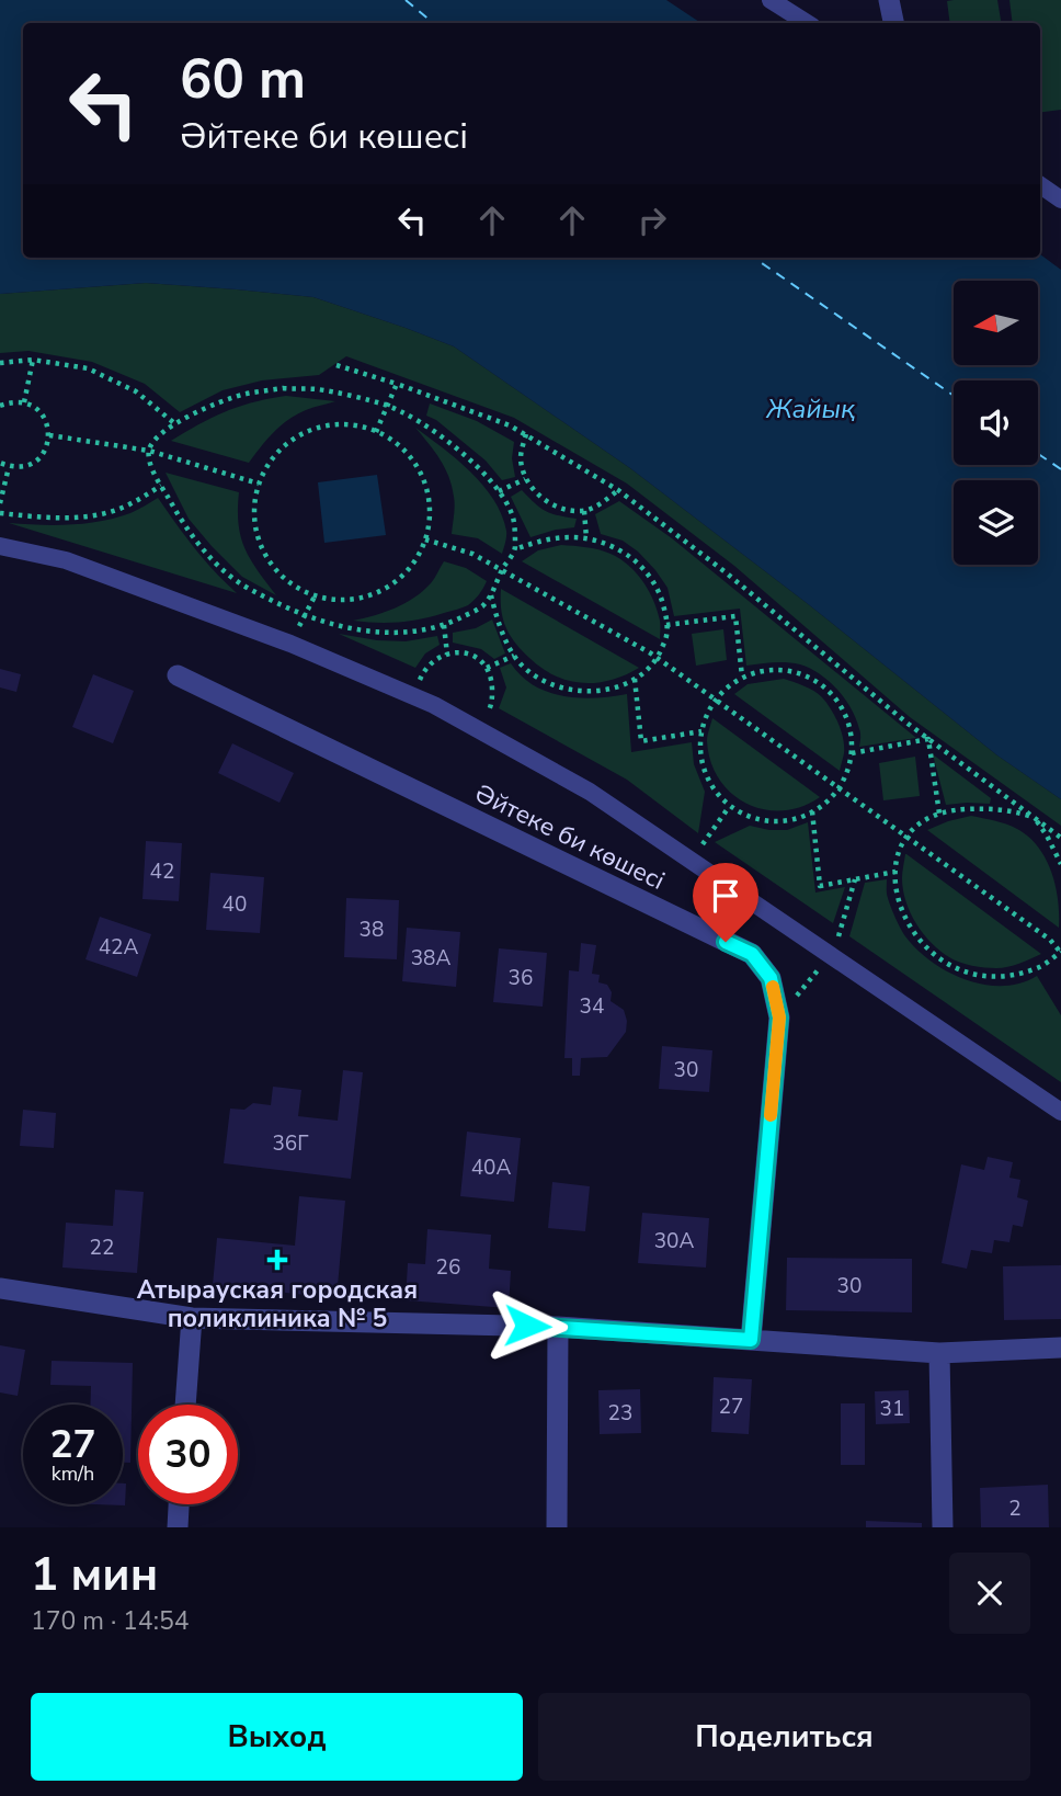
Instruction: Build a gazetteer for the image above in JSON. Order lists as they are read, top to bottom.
{
  "streets": {
    "street": ["Әйтеке би көшесі"]
  },
  "water": ["Жайық"],
  "places": {
    "health": ["Атырауская городская поликлиника № 5"]
  },
  "house_numbers": [
    "42",
    "40",
    "38",
    "42А",
    "38А",
    "36",
    "34",
    "30",
    "36Г",
    "40А",
    "30А",
    "22",
    "26",
    "30",
    "27",
    "31",
    "23",
    "2"
  ],
  "north": "left",
  "page": {
    "turn": ["60 m", "Әйтеке би көшесі"],
    "speed": "27 km/h",
    "limit": "30",
    "heading": ["1 мин", "170 m · 14:54"],
    "buttons": ["Выход", "Поделиться"]
  }
}
